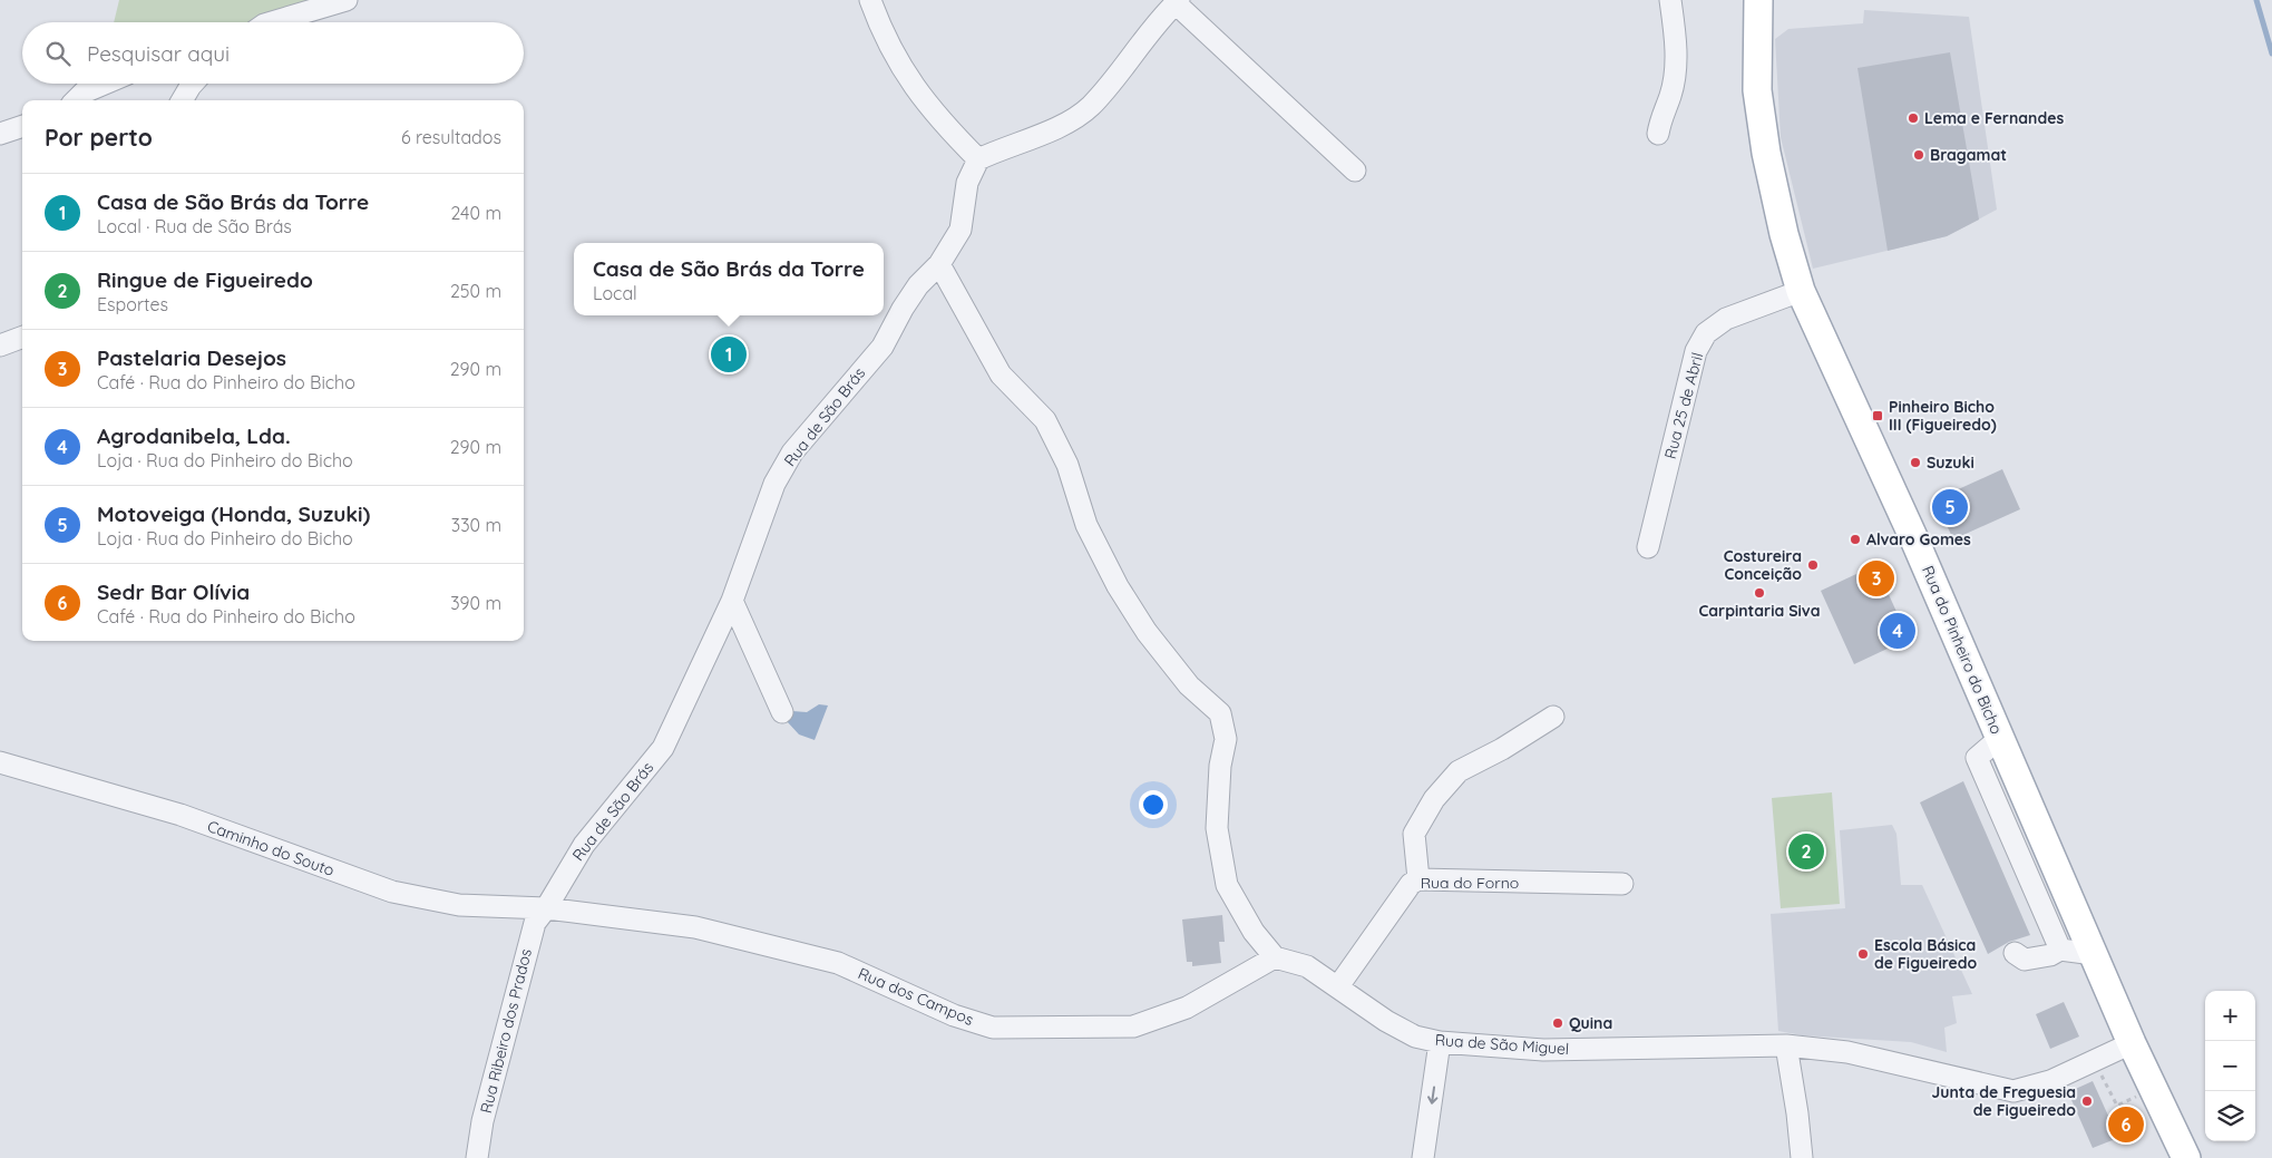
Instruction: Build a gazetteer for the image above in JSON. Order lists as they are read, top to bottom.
{
  "streets": {
    "main road": ["Rua do Pinheiro do Bicho"],
    "street": [
      "Rua 25 de Abril",
      "Rua de São Brás",
      "Caminho do Souto",
      "Rua do Forno",
      "Rua dos Campos",
      "Rua Ribeiro dos Prados",
      "Rua de São Miguel"
    ]
  },
  "crossings": [
    ["Rua 25 de Abril", "Rua do Pinheiro do Bicho"],
    ["Rua de São Brás", "Caminho do Souto"],
    ["Rua de São Brás", "Rua dos Campos"],
    ["Rua de São Brás", "Rua Ribeiro dos Prados"],
    ["Rua do Pinheiro do Bicho", "Rua de São Miguel"],
    ["Caminho do Souto", "Rua dos Campos"],
    ["Caminho do Souto", "Rua Ribeiro dos Prados"],
    ["Rua do Forno", "Rua de São Miguel"],
    ["Rua dos Campos", "Rua Ribeiro dos Prados"],
    ["Rua dos Campos", "Rua de São Miguel"]
  ],
  "places": {
    "other": [
      "Lema e Fernandes",
      "Bragamat",
      "Suzuki",
      "Alvaro Gomes",
      "Costureira Conceição",
      "Carpintaria Siva",
      "Escola Básica de Figueiredo",
      "Quina",
      "Junta de Freguesia de Figueiredo"
    ],
    "transit": ["Pinheiro Bicho III (Figueiredo)"]
  },
  "page": {
    "search": "Pesquisar aqui",
    "heading": ["Por perto", "6 resultados"],
    "list": [
      {
        "mark": "1",
        "name": "Casa de São Brás da Torre",
        "note": "Local · Rua de São Brás",
        "value": "240 m"
      },
      {
        "mark": "2",
        "name": "Ringue de Figueiredo",
        "note": "Esportes",
        "value": "250 m"
      },
      {
        "mark": "3",
        "name": "Pastelaria Desejos",
        "note": "Café · Rua do Pinheiro do Bicho",
        "value": "290 m"
      },
      {
        "mark": "4",
        "name": "Agrodanibela, Lda.",
        "note": "Loja · Rua do Pinheiro do Bicho",
        "value": "290 m"
      },
      {
        "mark": "5",
        "name": "Motoveiga (Honda, Suzuki)",
        "note": "Loja · Rua do Pinheiro do Bicho",
        "value": "330 m"
      },
      {
        "mark": "6",
        "name": "Sedr Bar Olívia",
        "note": "Café · Rua do Pinheiro do Bicho",
        "value": "390 m"
      }
    ],
    "popup": ["Casa de São Brás da Torre", "Local"],
    "pins": [
      "1",
      "5",
      "3",
      "4",
      "2",
      "6"
    ],
    "map_buttons": ["+", "−"]
  }
}
